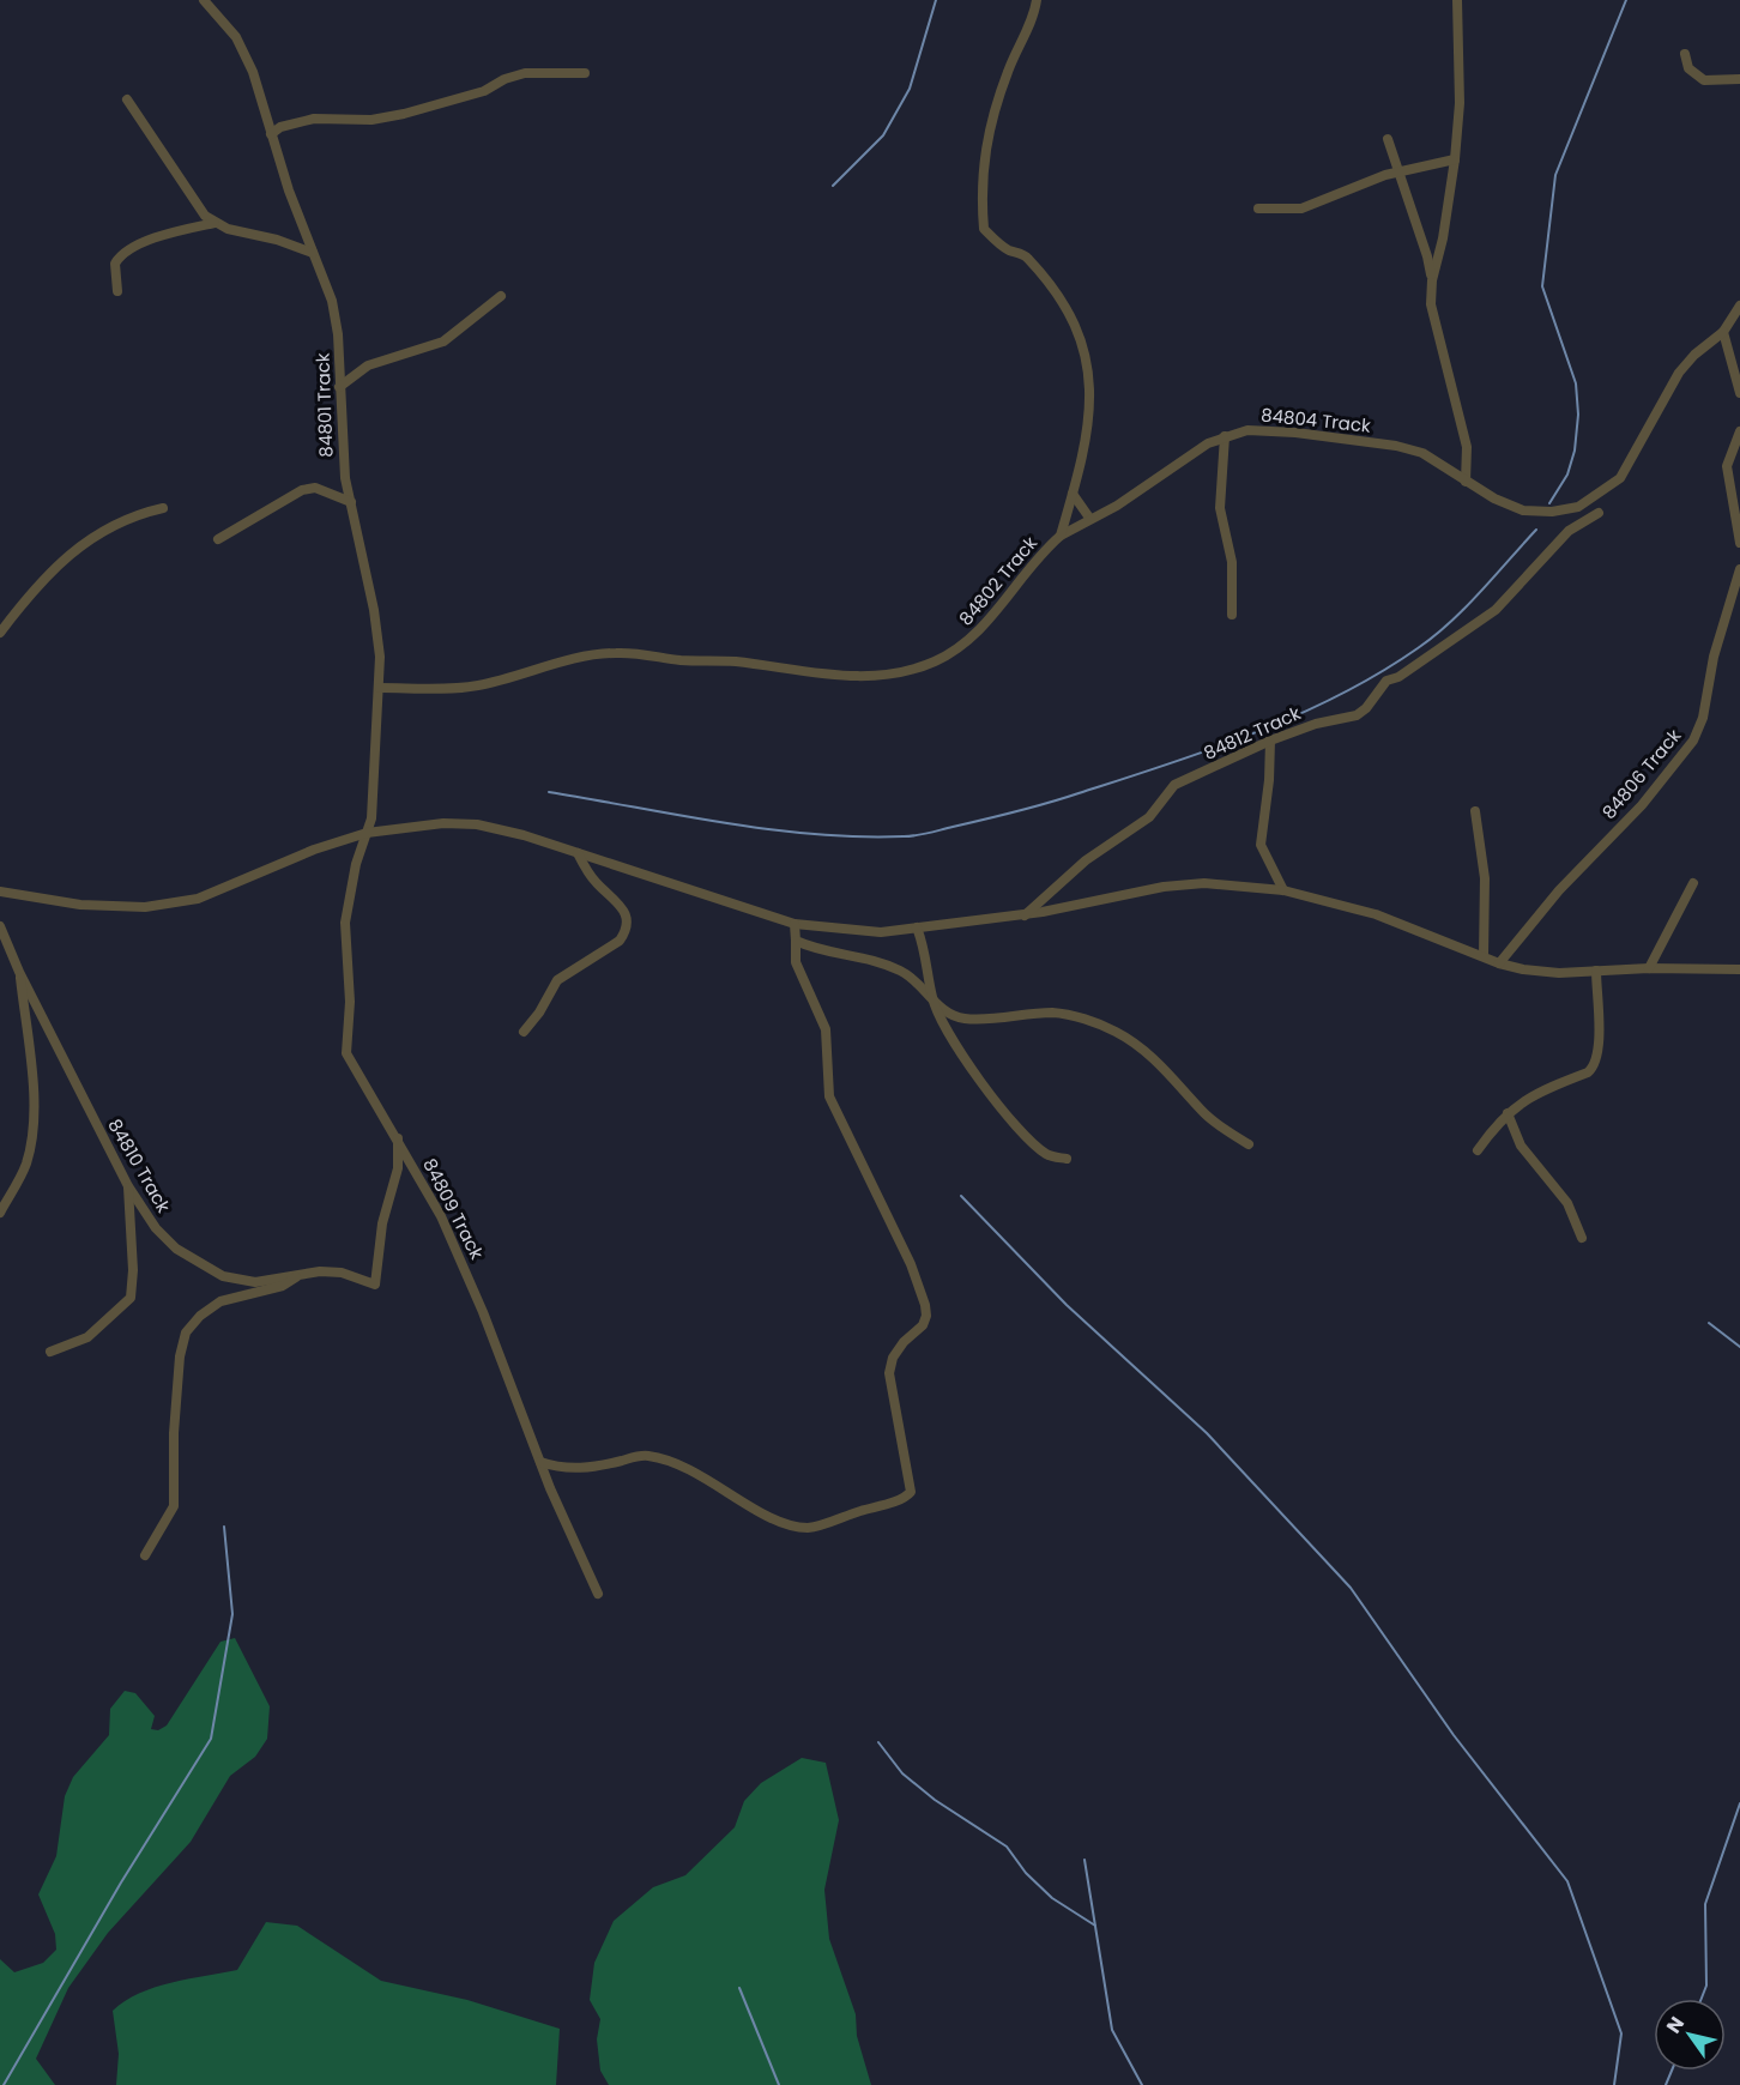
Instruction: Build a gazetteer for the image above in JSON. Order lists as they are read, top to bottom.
{
  "streets": {
    "street": [
      "84801 Track",
      "84804 Track",
      "84802 Track",
      "84812 Track",
      "84806 Track",
      "84810 Track",
      "84809 Track"
    ]
  },
  "crossings": [
    ["84801 Track", "84802 Track"],
    ["84801 Track", "84809 Track"],
    ["84804 Track", "84802 Track"],
    ["84810 Track", "84809 Track"]
  ],
  "north": "top left"
}
